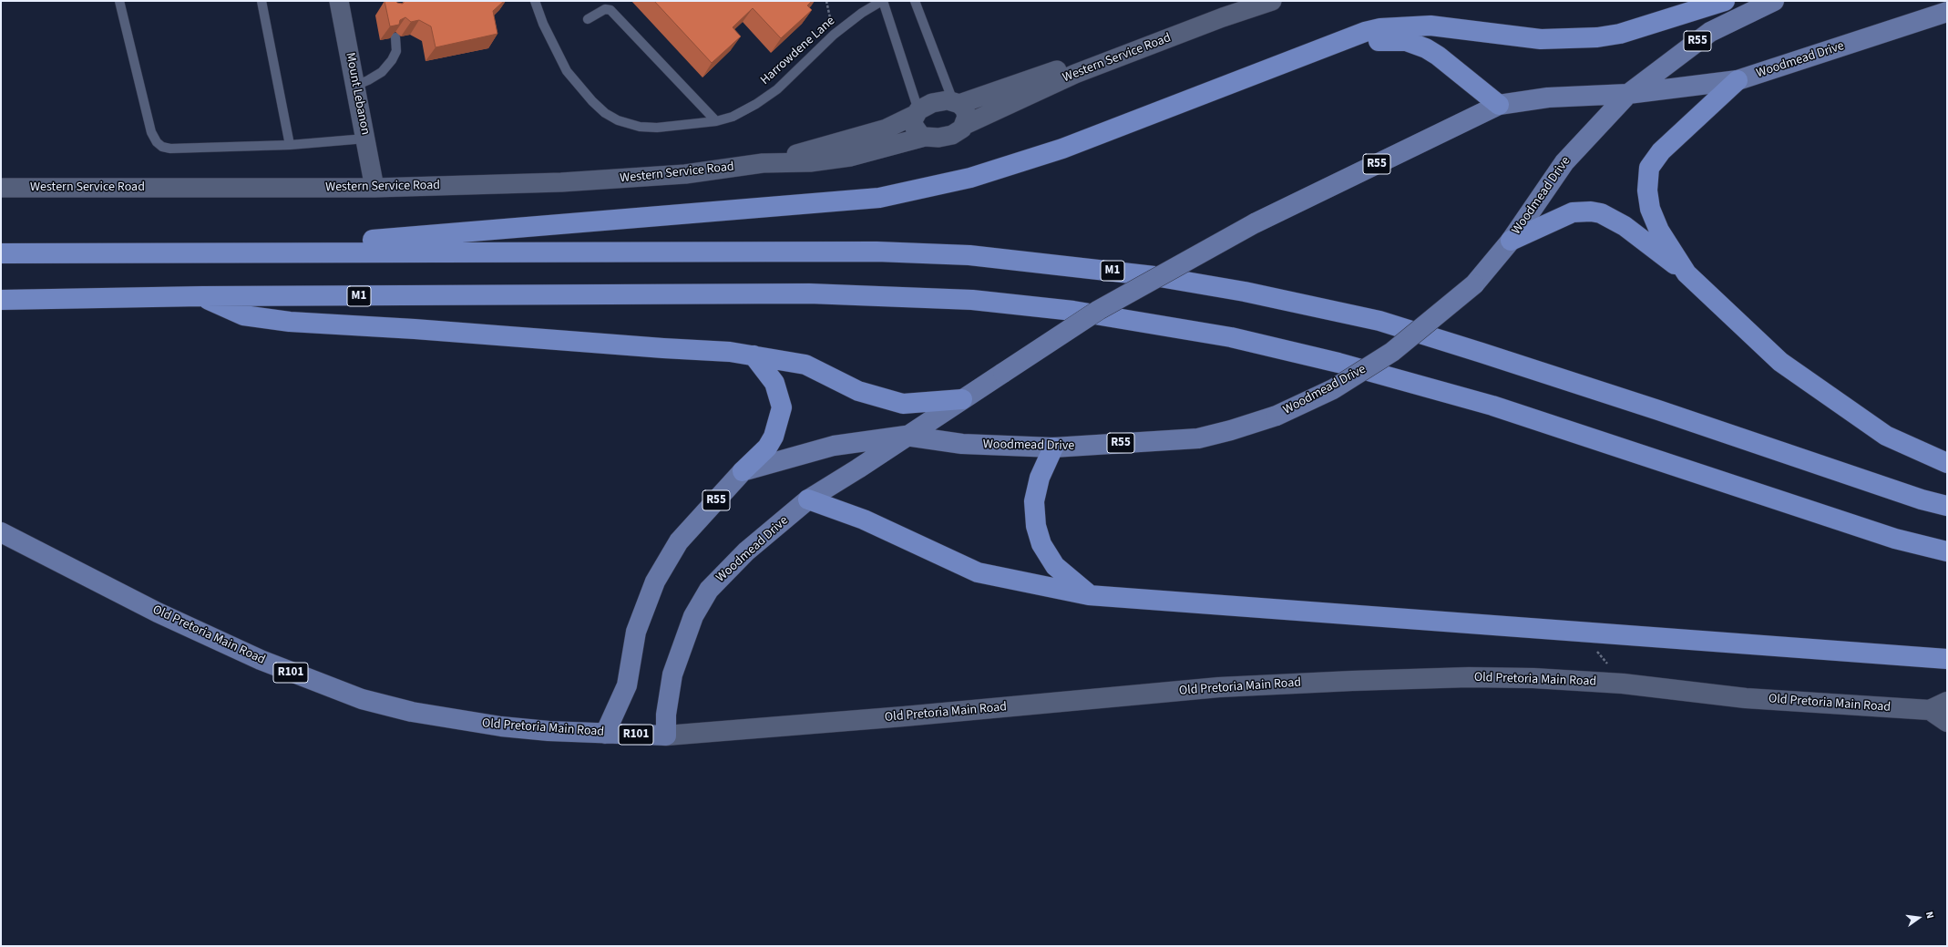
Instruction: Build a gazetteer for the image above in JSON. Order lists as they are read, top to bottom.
{
  "streets": {
    "highway": ["M1"],
    "main road": [
      "R55",
      "Woodmead Drive",
      "Old Pretoria Main Road",
      "R101"
    ],
    "street": ["Western Service Road", "Mount Lebanon"],
    "lane": ["Harrowdene Lane"]
  },
  "crossings": [
    ["R55", "Woodmead Drive"],
    ["R55", "Old Pretoria Main Road"],
    ["Harrowdene Lane", "Western Service Road"],
    ["Western Service Road", "Mount Lebanon"],
    ["Woodmead Drive", "Old Pretoria Main Road"]
  ],
  "north": "right"
}
